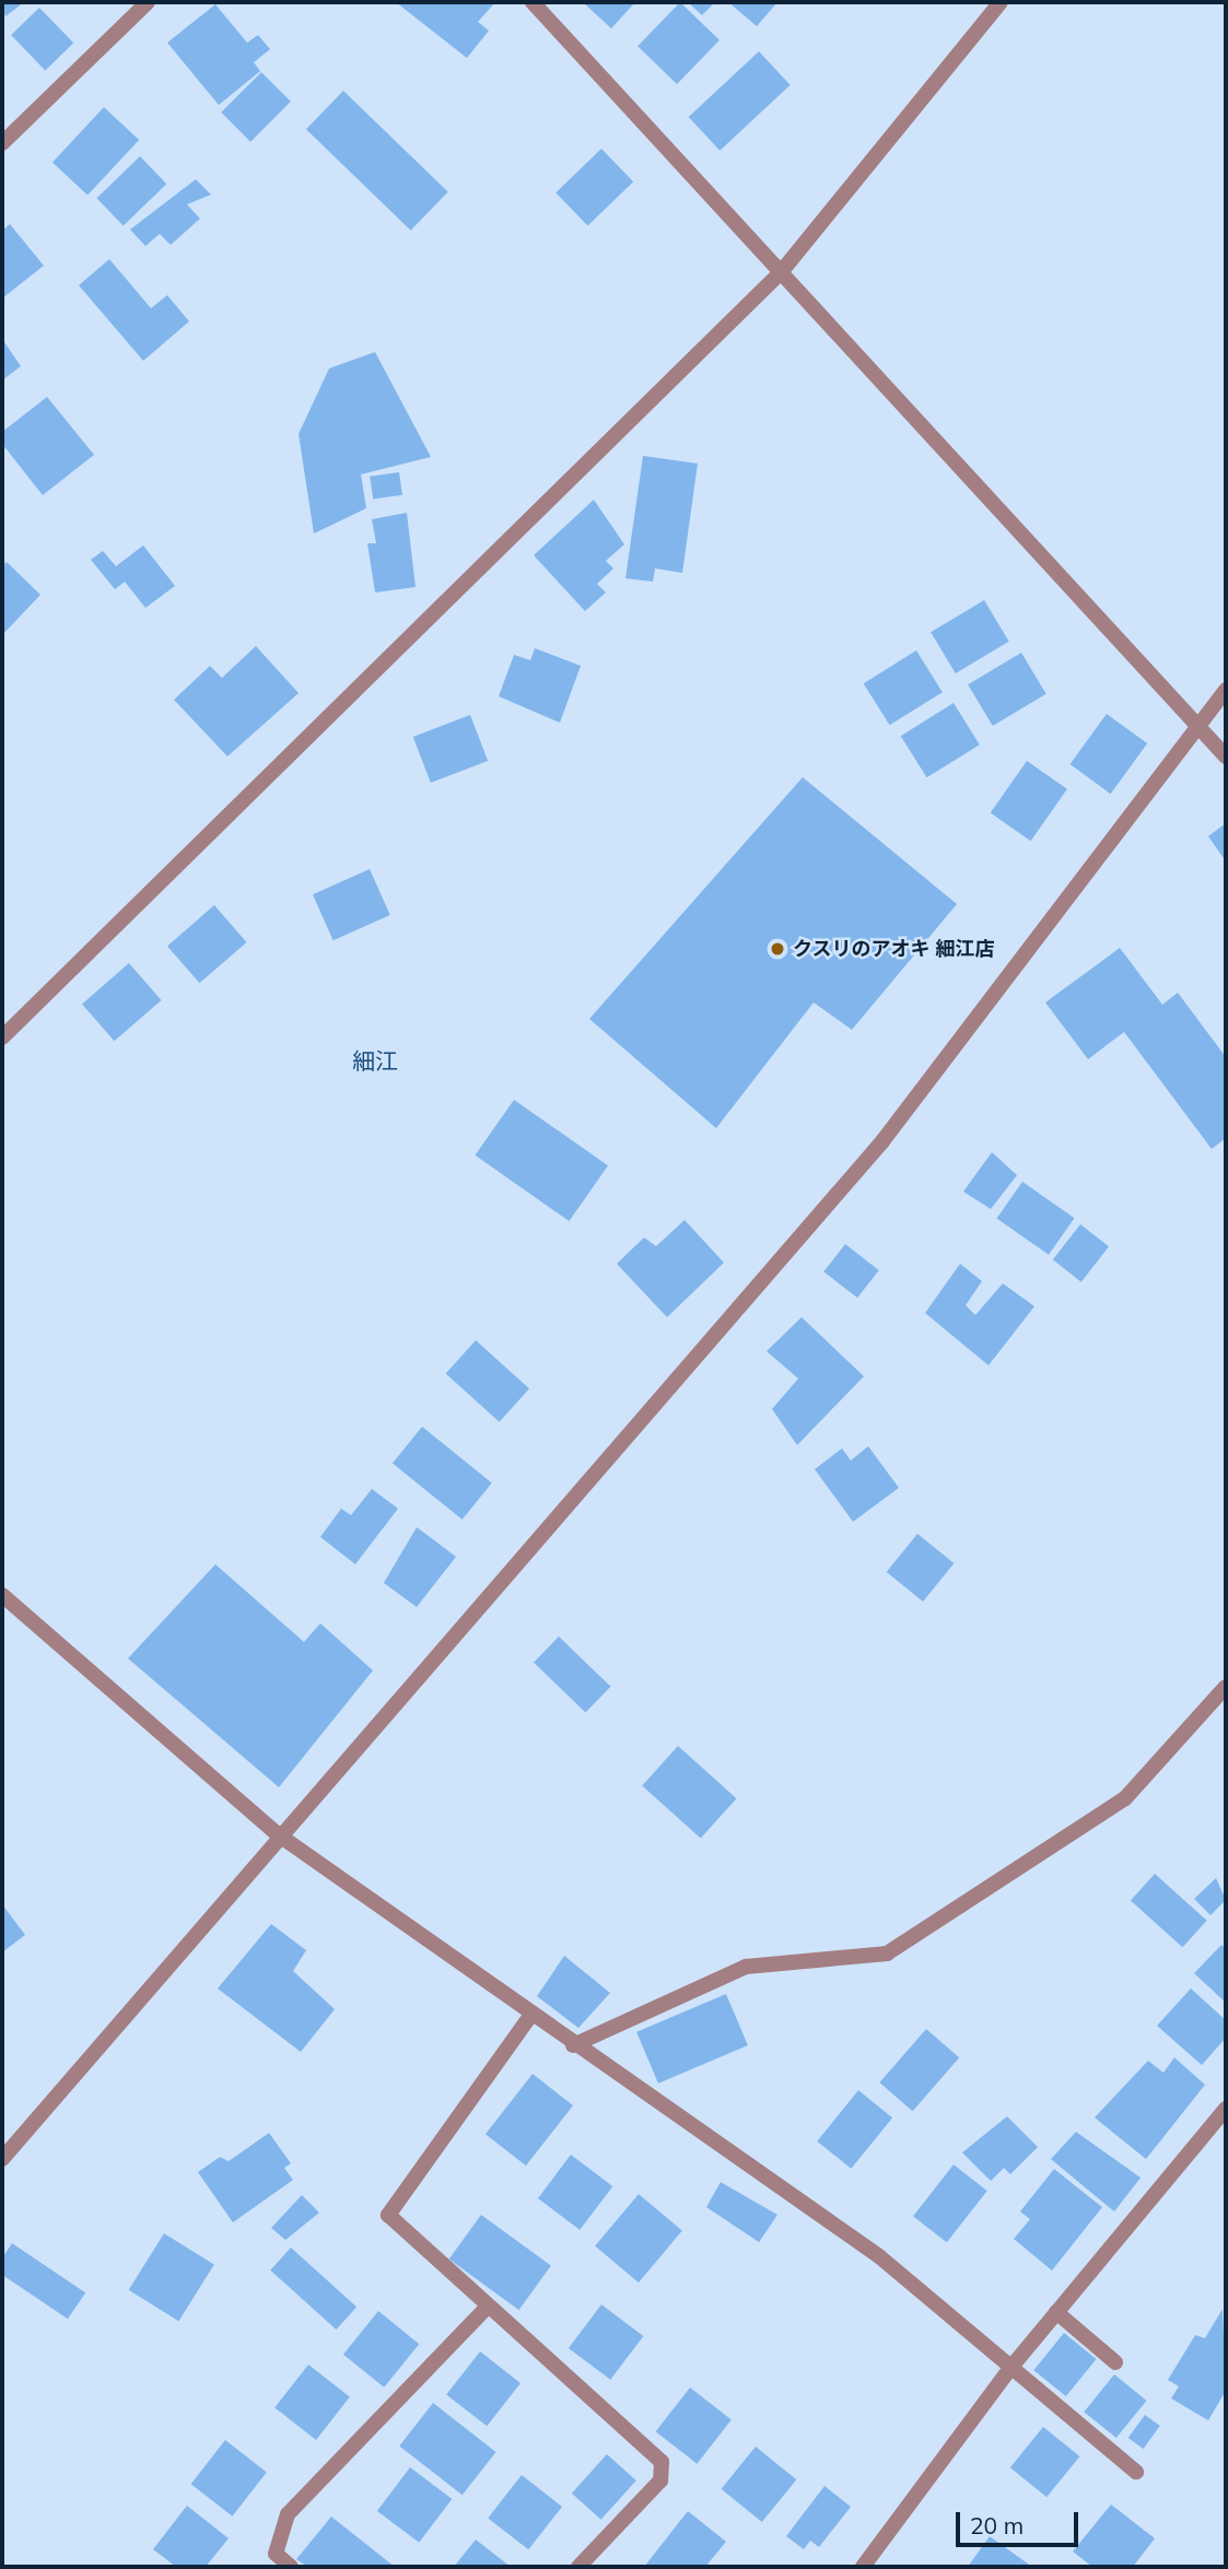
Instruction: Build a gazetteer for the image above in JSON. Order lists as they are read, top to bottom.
{
  "districts": ["細江"],
  "places": ["クスリのアオキ 細江店"],
  "scale_bar": "20 m"
}
